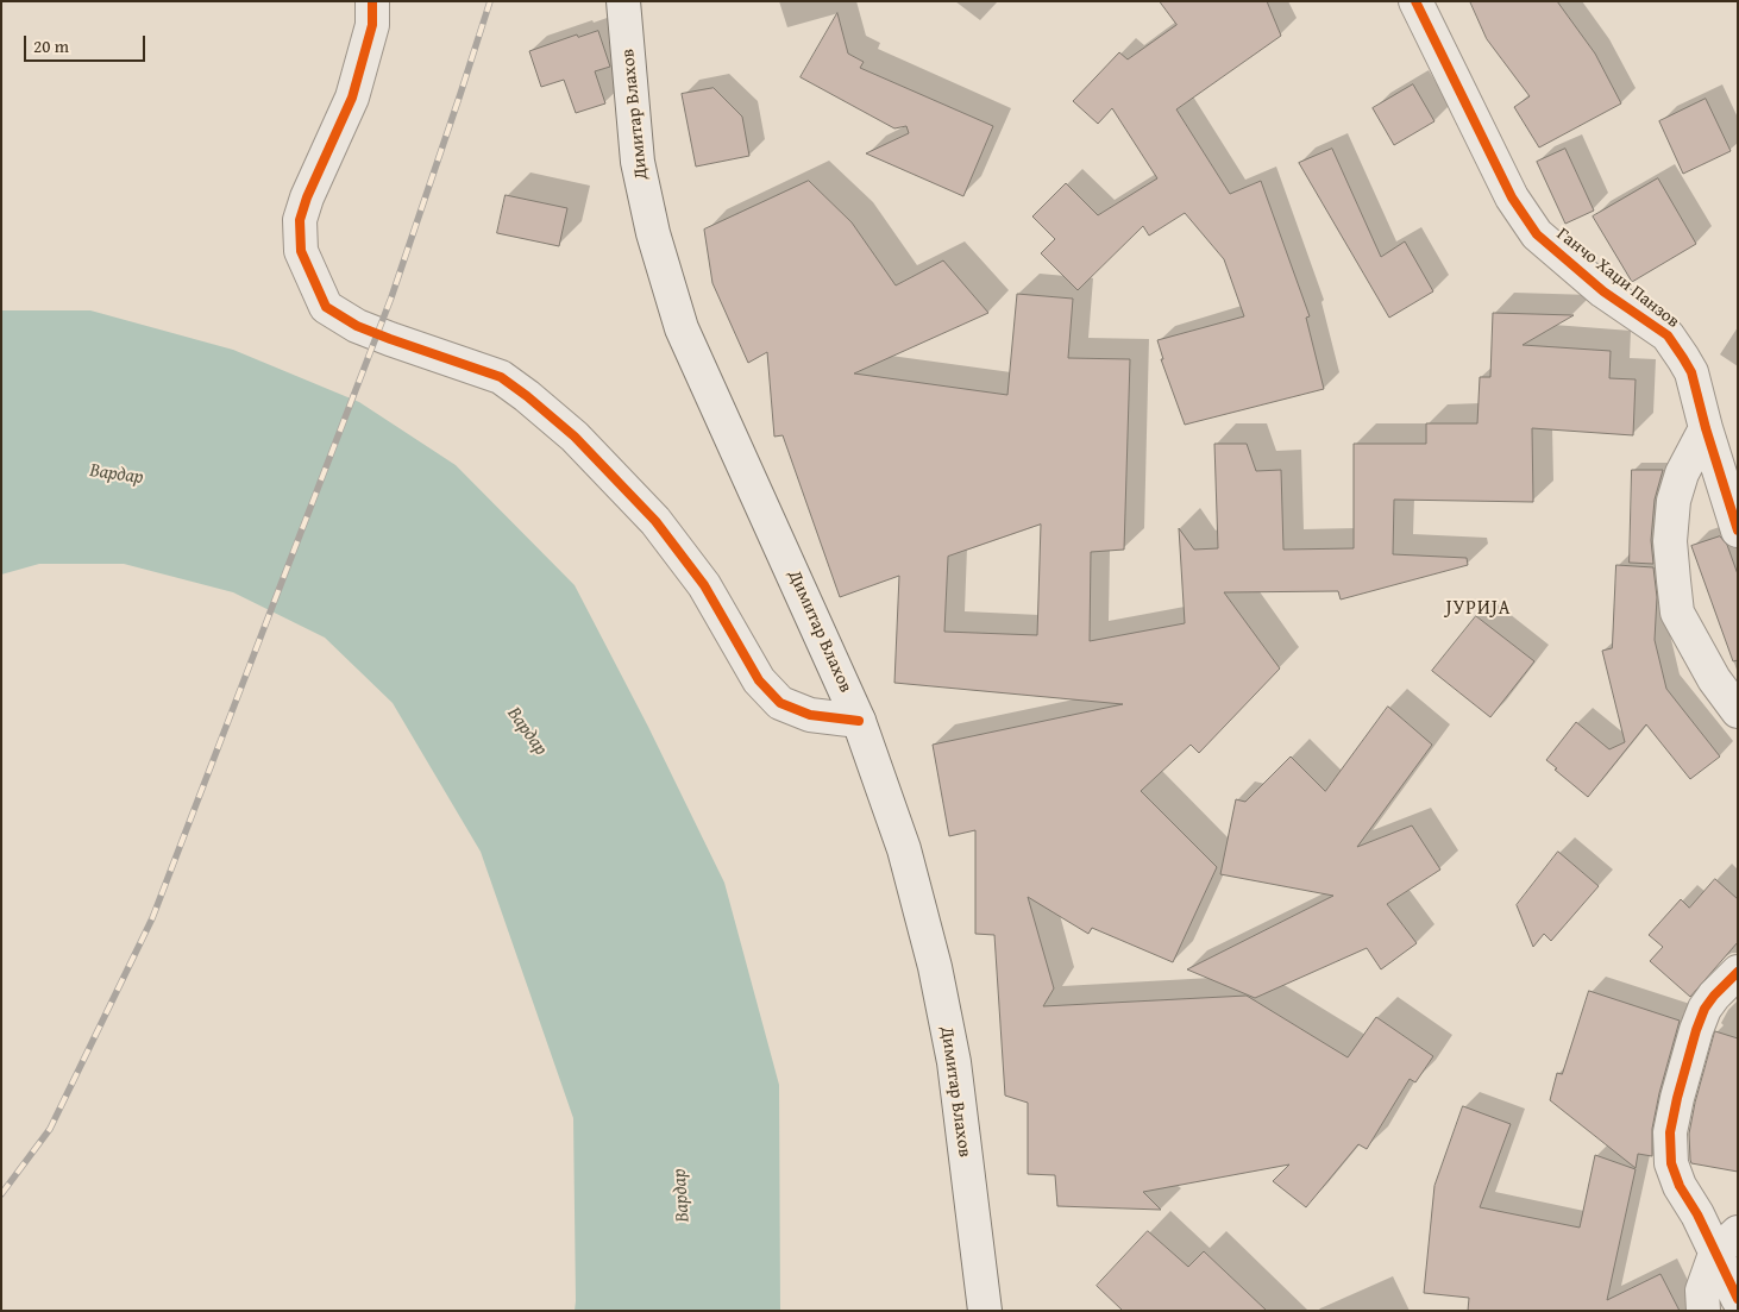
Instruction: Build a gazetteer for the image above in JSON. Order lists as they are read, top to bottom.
{
  "streets": {
    "street": ["Димитар Влахов", "Ганчо Хаџи Панзов"]
  },
  "districts": ["ЈУРИЈА"],
  "water": ["Вардар"],
  "scale_bar": "20 m"
}
